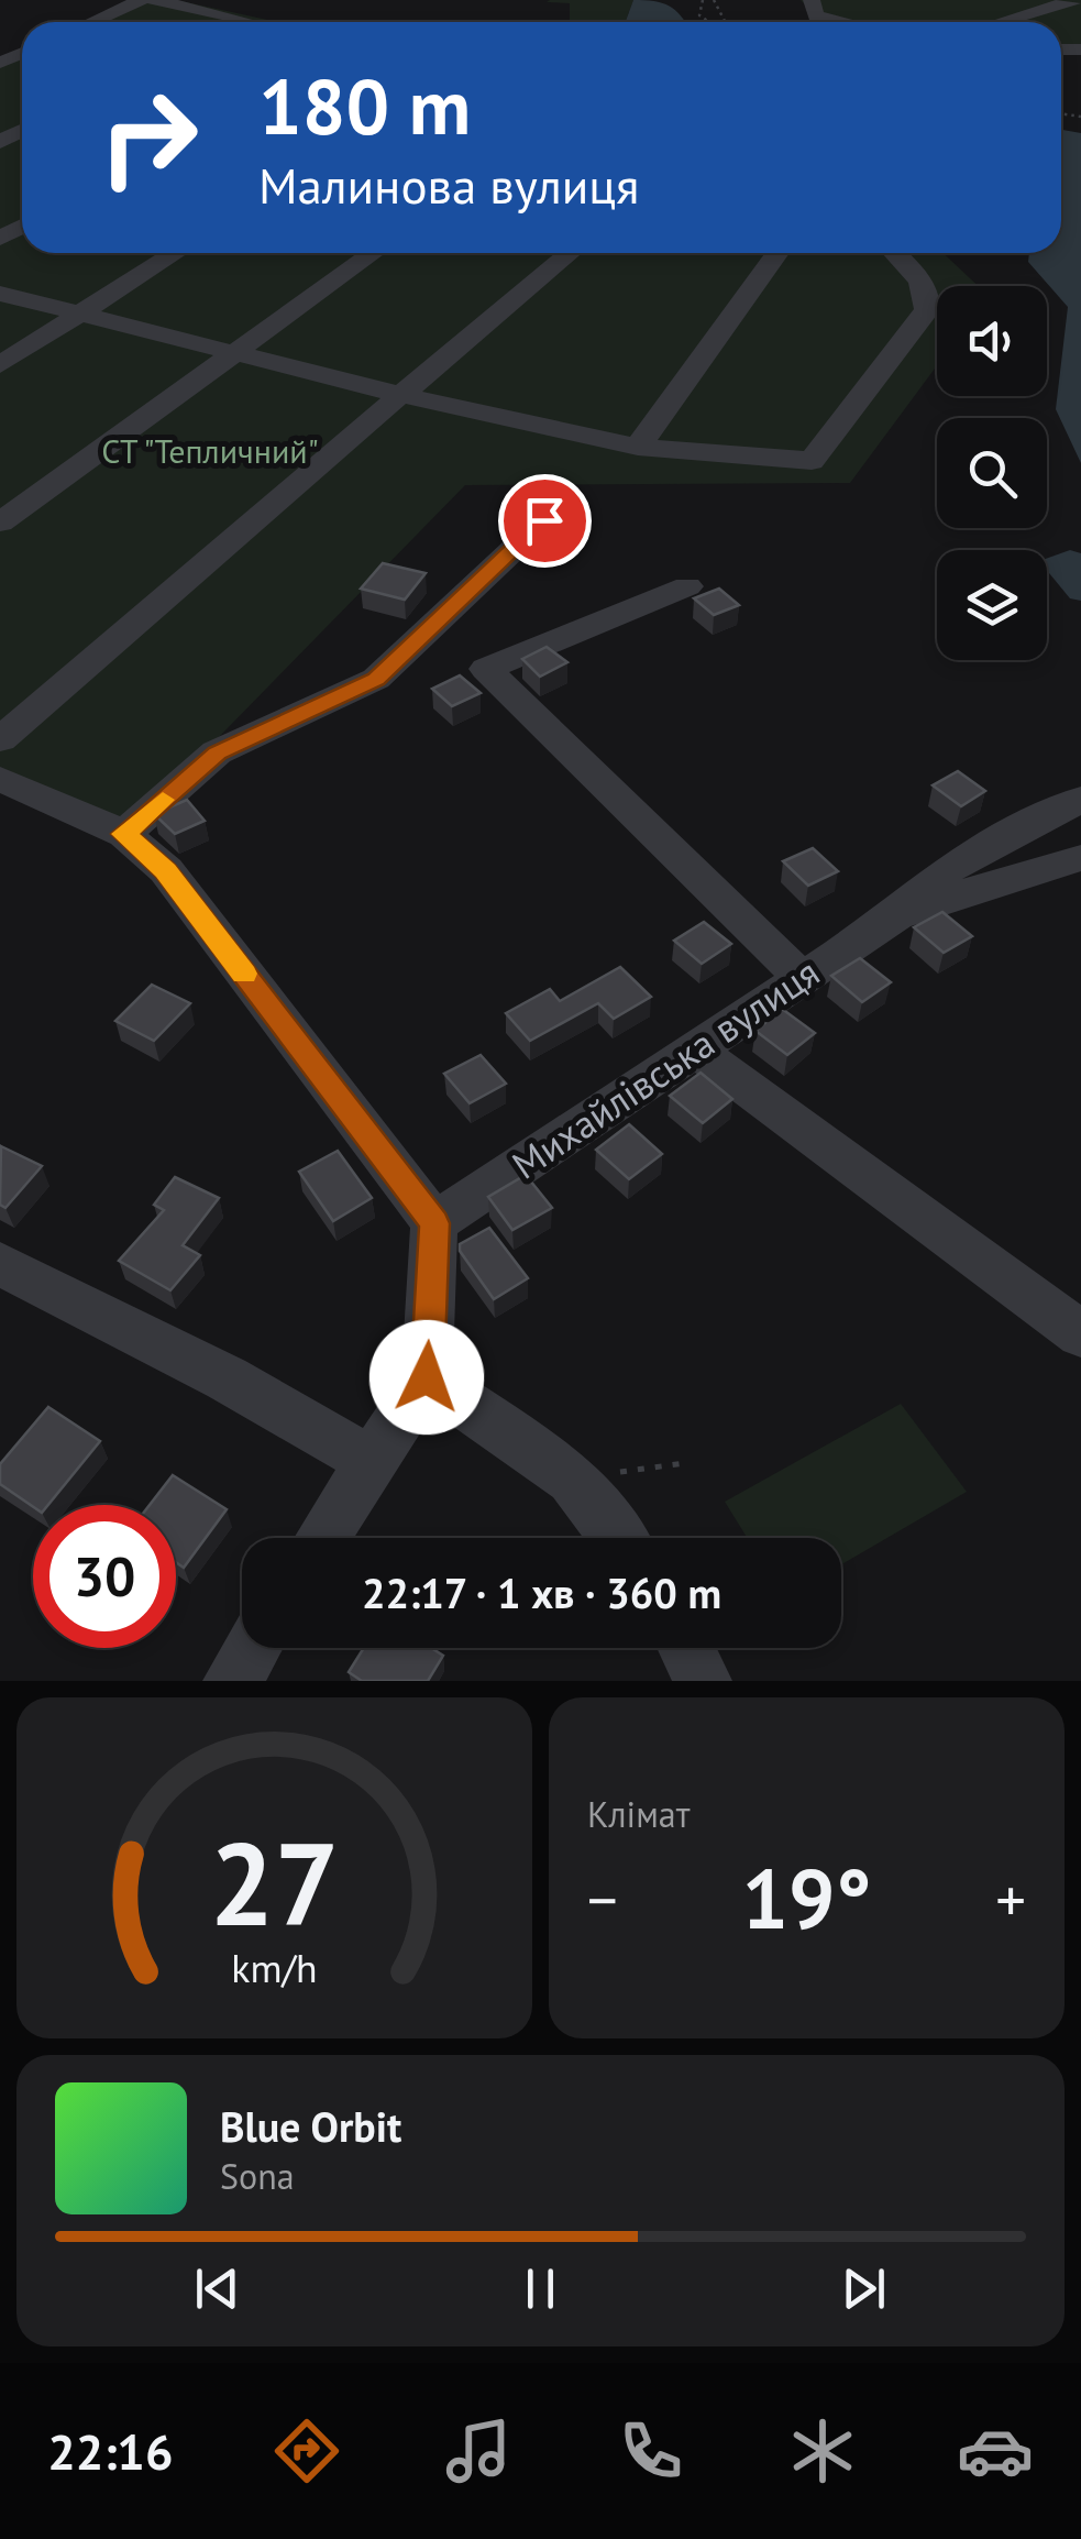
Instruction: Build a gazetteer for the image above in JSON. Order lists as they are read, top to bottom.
{
  "streets": {
    "street": ["Михайлівська вулиця"]
  },
  "parks": ["СТ \"Тепличний\""],
  "page": {
    "turn": ["180 m", "Малинова вулиця"],
    "limit": "30",
    "trip": "22:17 · 1 хв · 360 m",
    "tile": "Клімат",
    "heat": ["−", "19°", "+"],
    "song": ["Blue Orbit", "Sona"],
    "tabs": "22:16",
    "gauge": ["27", "km/h"]
  }
}
